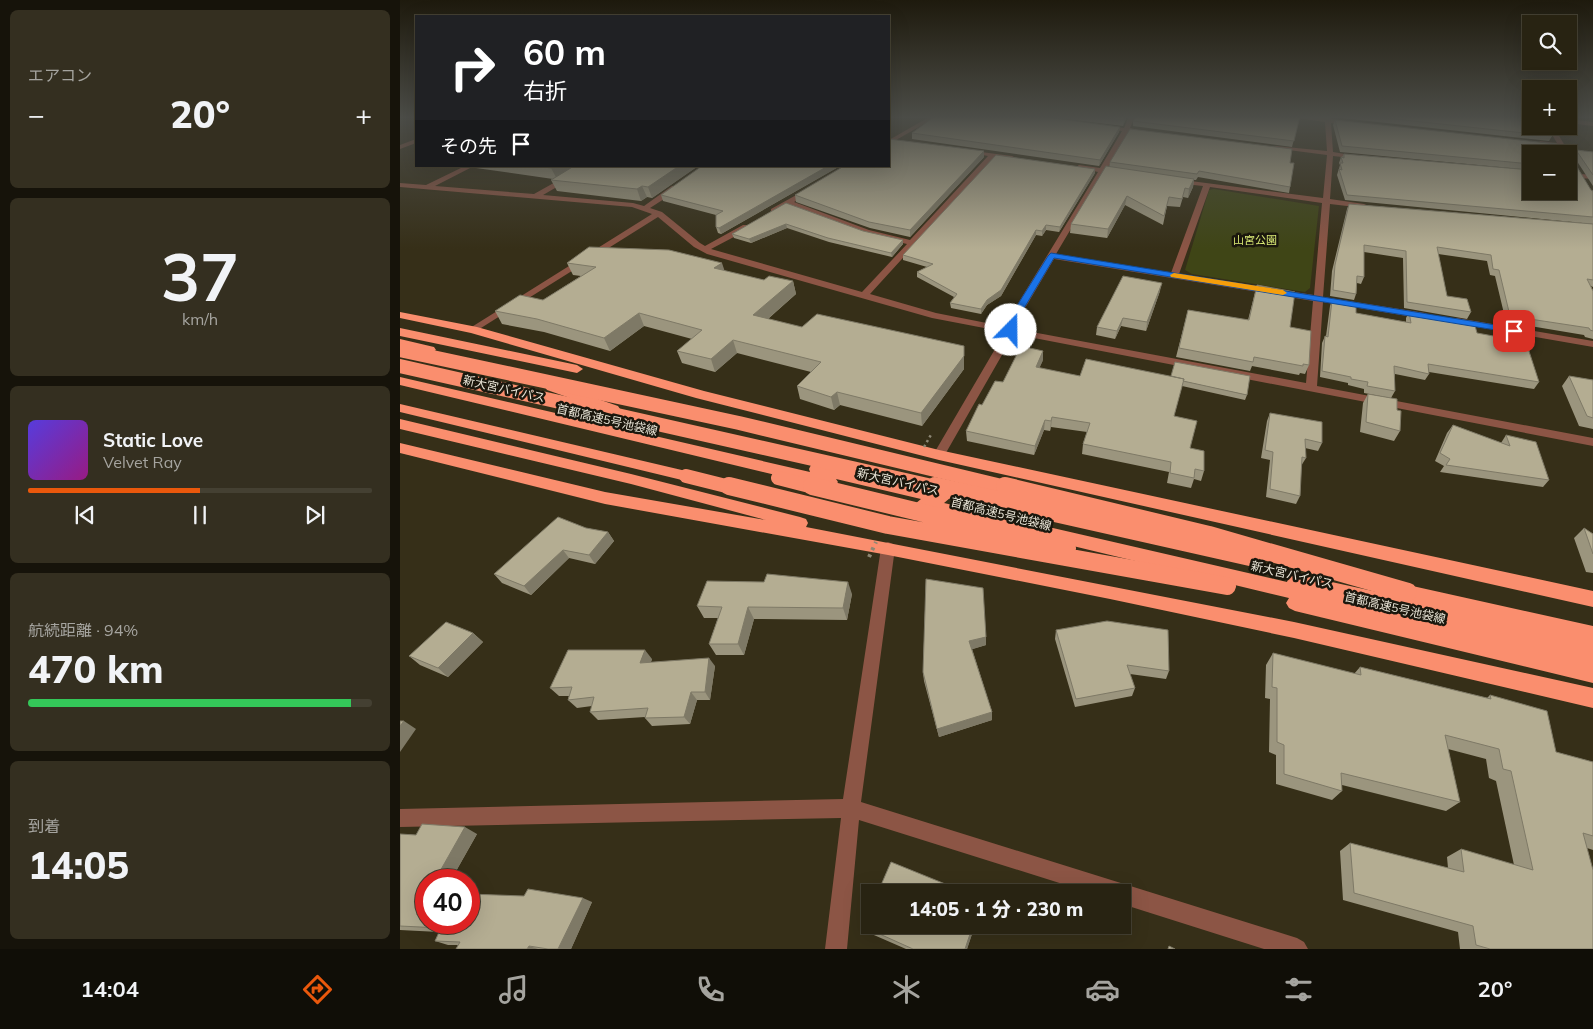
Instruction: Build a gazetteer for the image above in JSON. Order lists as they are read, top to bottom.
{
  "streets": {
    "highway": ["新大宮バイパス", "首都高速5号池袋線"]
  },
  "parks": ["山宮公園"],
  "page": {
    "tile": [
      "エアコン",
      ["37", "km/h"],
      ["航続距離 · 94%", "470 km"],
      ["到着", "14:05"]
    ],
    "map_buttons": ["+", "−"],
    "turn": ["60 m", "右折"],
    "heat": ["−", "20°", "+"],
    "then": "その先",
    "song": ["Static Love", "Velvet Ray"],
    "limit": "40",
    "trip": "14:05 · 1 分 · 230 m",
    "tabs": ["14:04", "20°"]
  }
}
